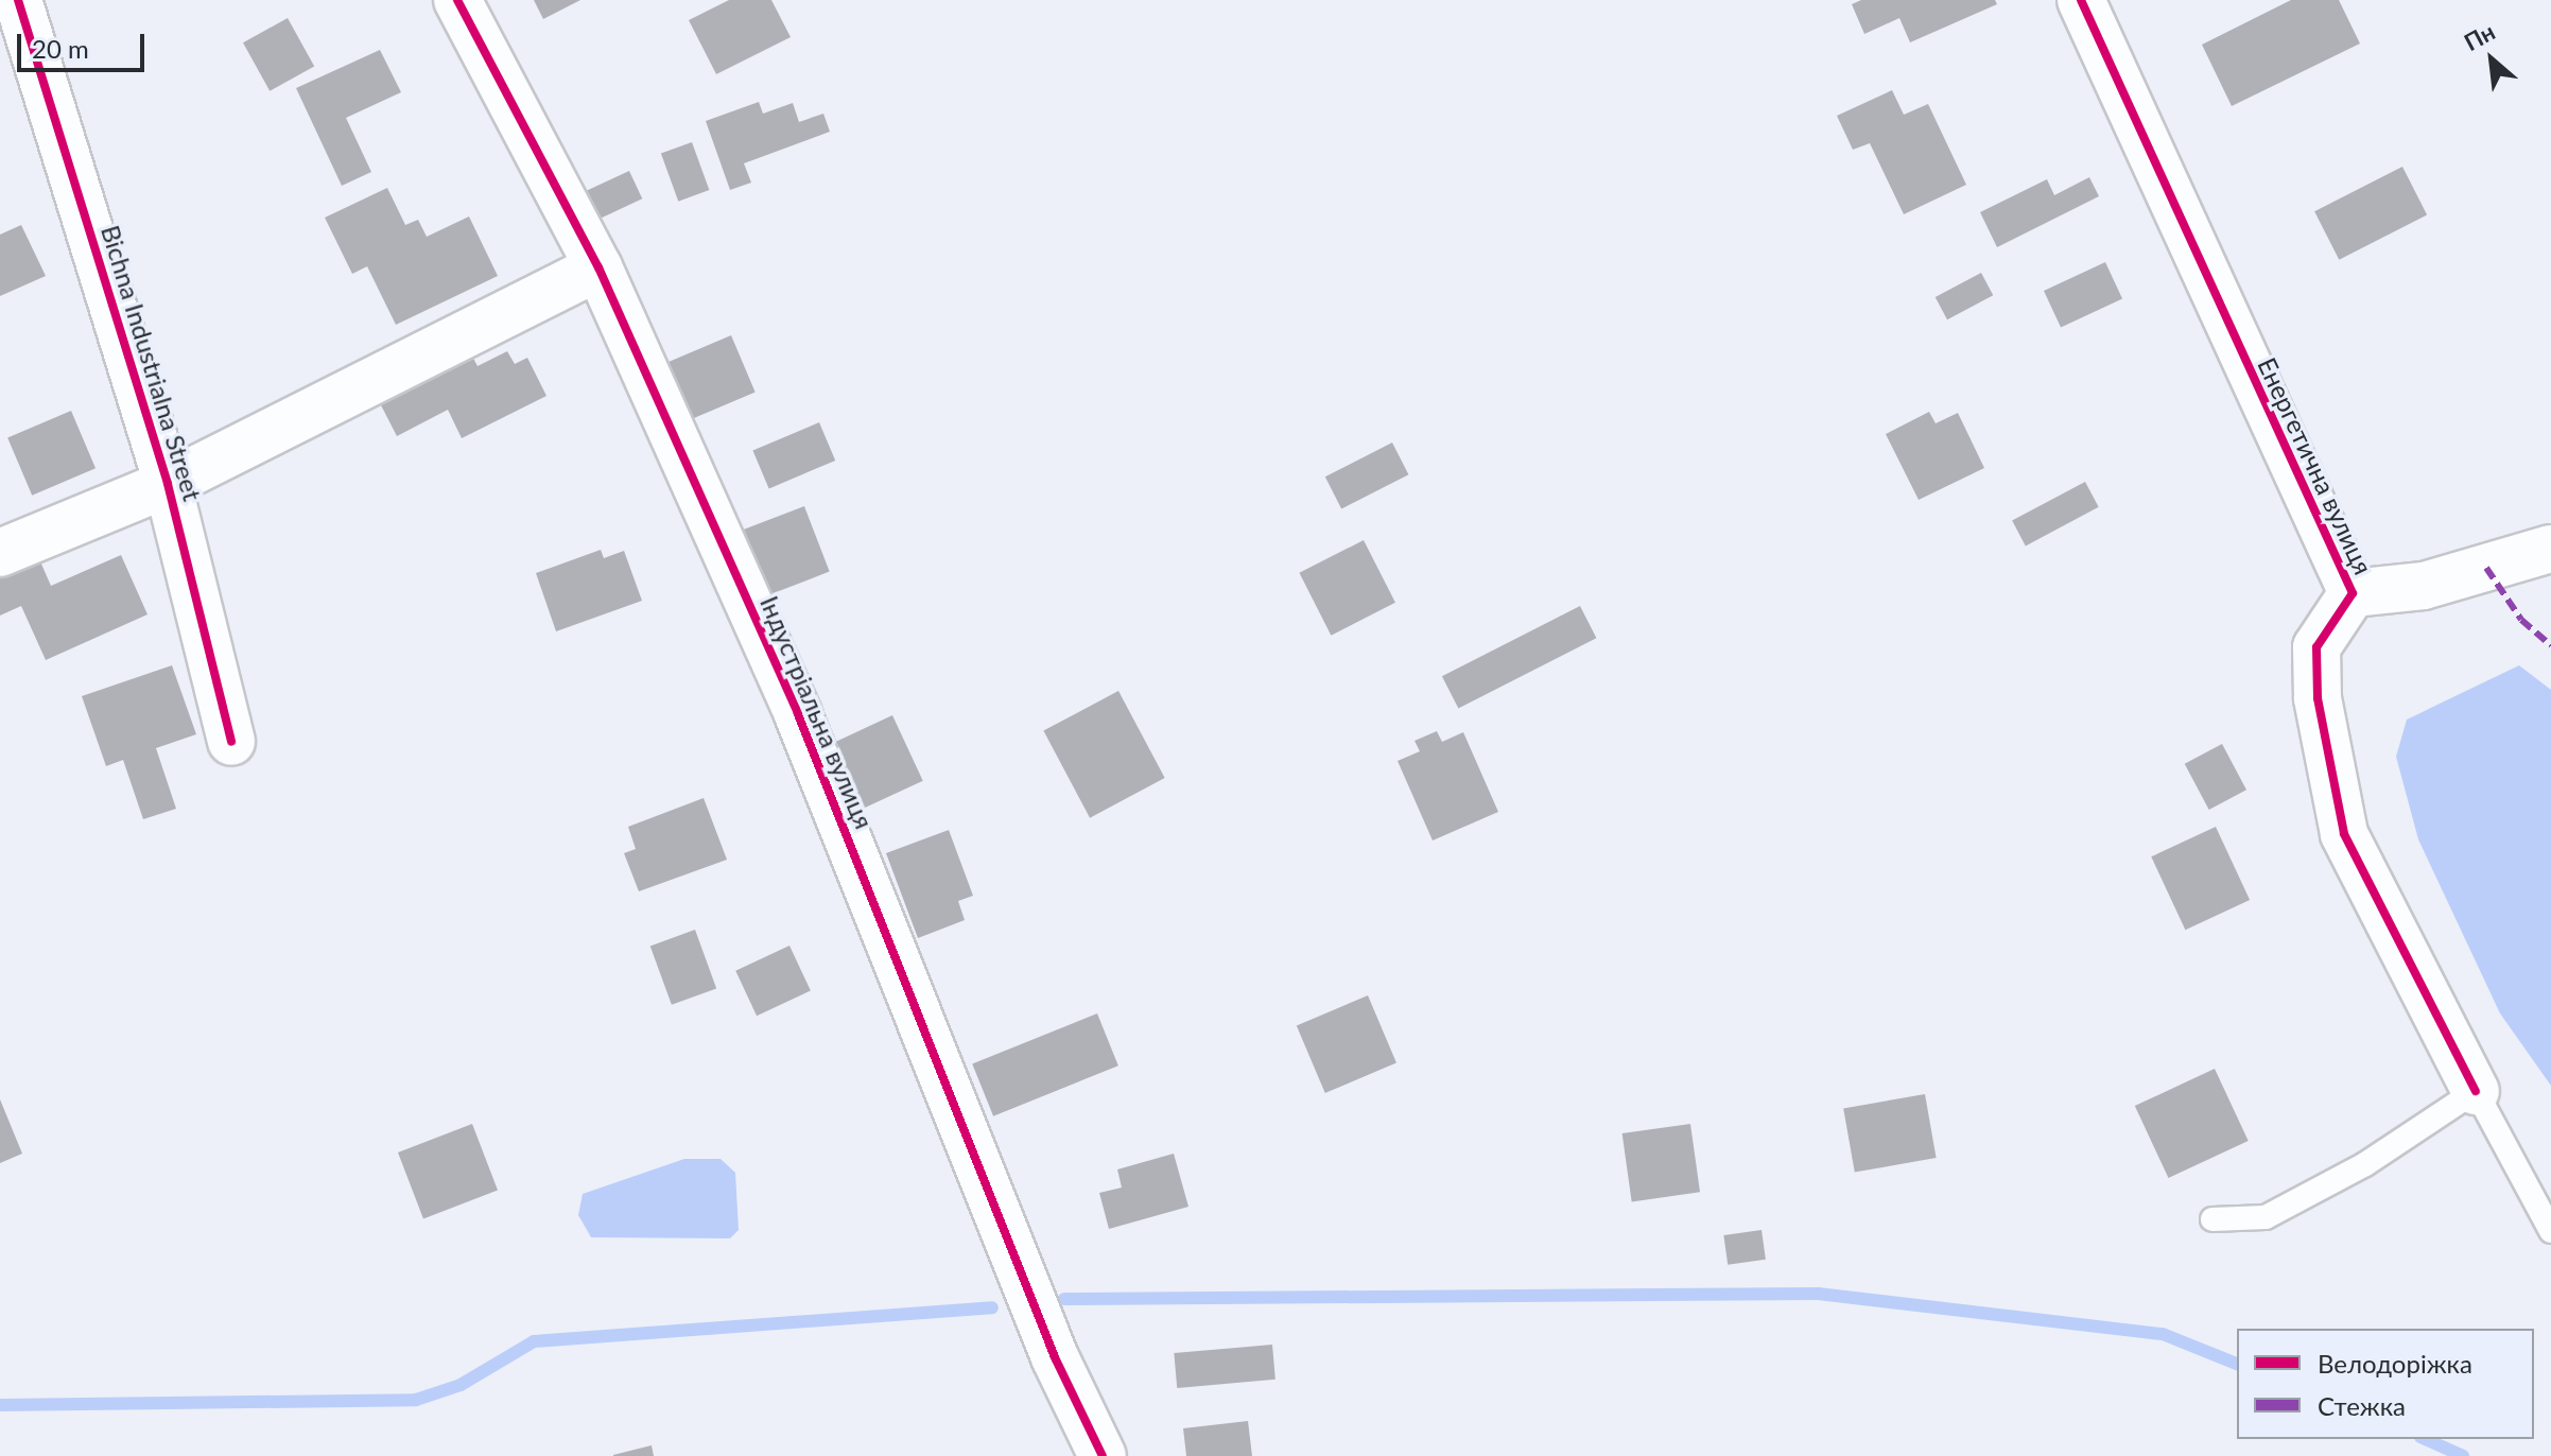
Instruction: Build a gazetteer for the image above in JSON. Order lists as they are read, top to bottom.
{
  "streets": {
    "street": ["Bichna Industrialna Street", "Енергетична вулиця", "Індустріальна вулиця"]
  },
  "legend": ["Велодоріжка", "Стежка"],
  "scale_bar": "20 m",
  "north": "top left"
}
